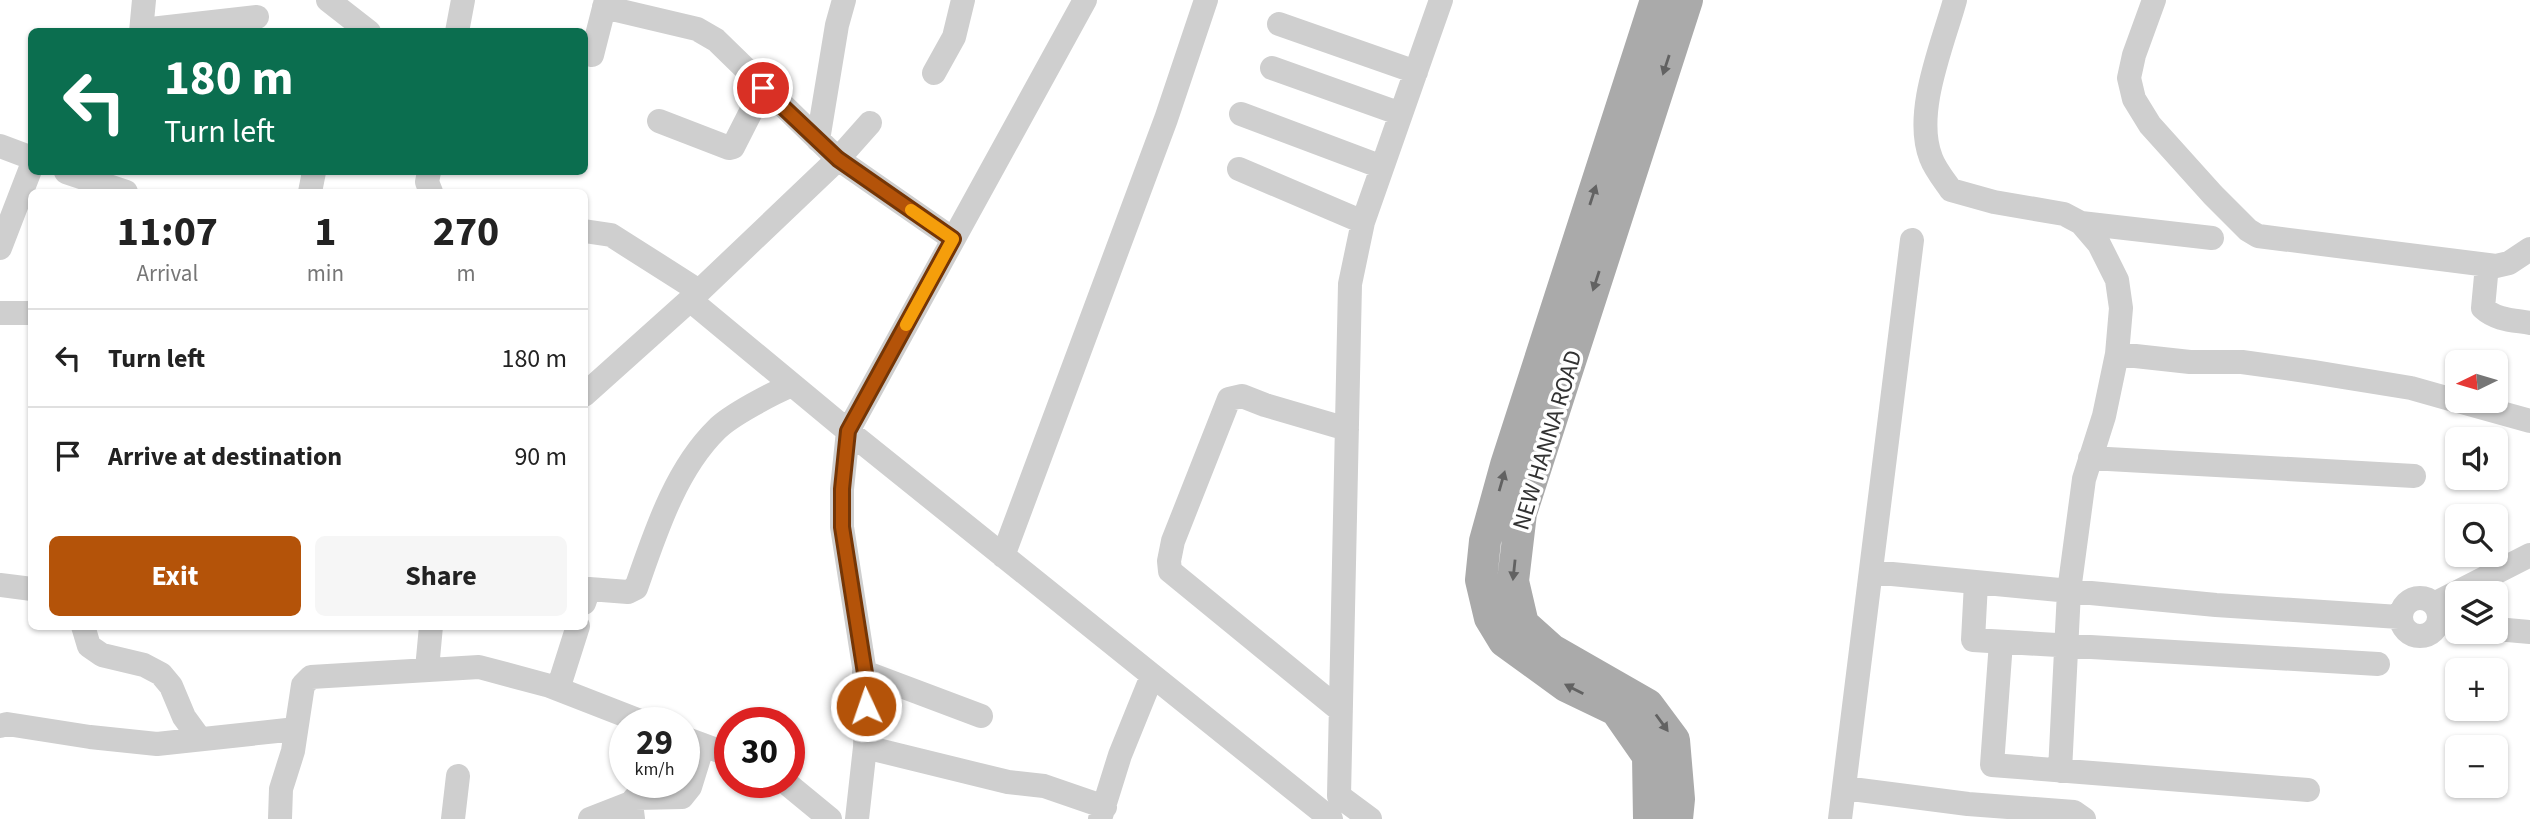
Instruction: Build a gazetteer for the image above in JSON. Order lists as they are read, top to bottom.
{
  "streets": {
    "main road": ["NEW HANNA ROAD"]
  },
  "north": "left",
  "page": {
    "turn": ["180 m", "Turn left"],
    "eta": [
      "11:07",
      "Arrival",
      "1",
      "min",
      "270",
      "m"
    ],
    "list": [
      {
        "name": "Turn left",
        "value": "180 m"
      },
      {
        "name": "Arrive at destination",
        "value": "90 m"
      }
    ],
    "map_buttons": ["+", "−"],
    "buttons": ["Exit", "Share"],
    "speed": "29 km/h",
    "limit": "30"
  }
}
